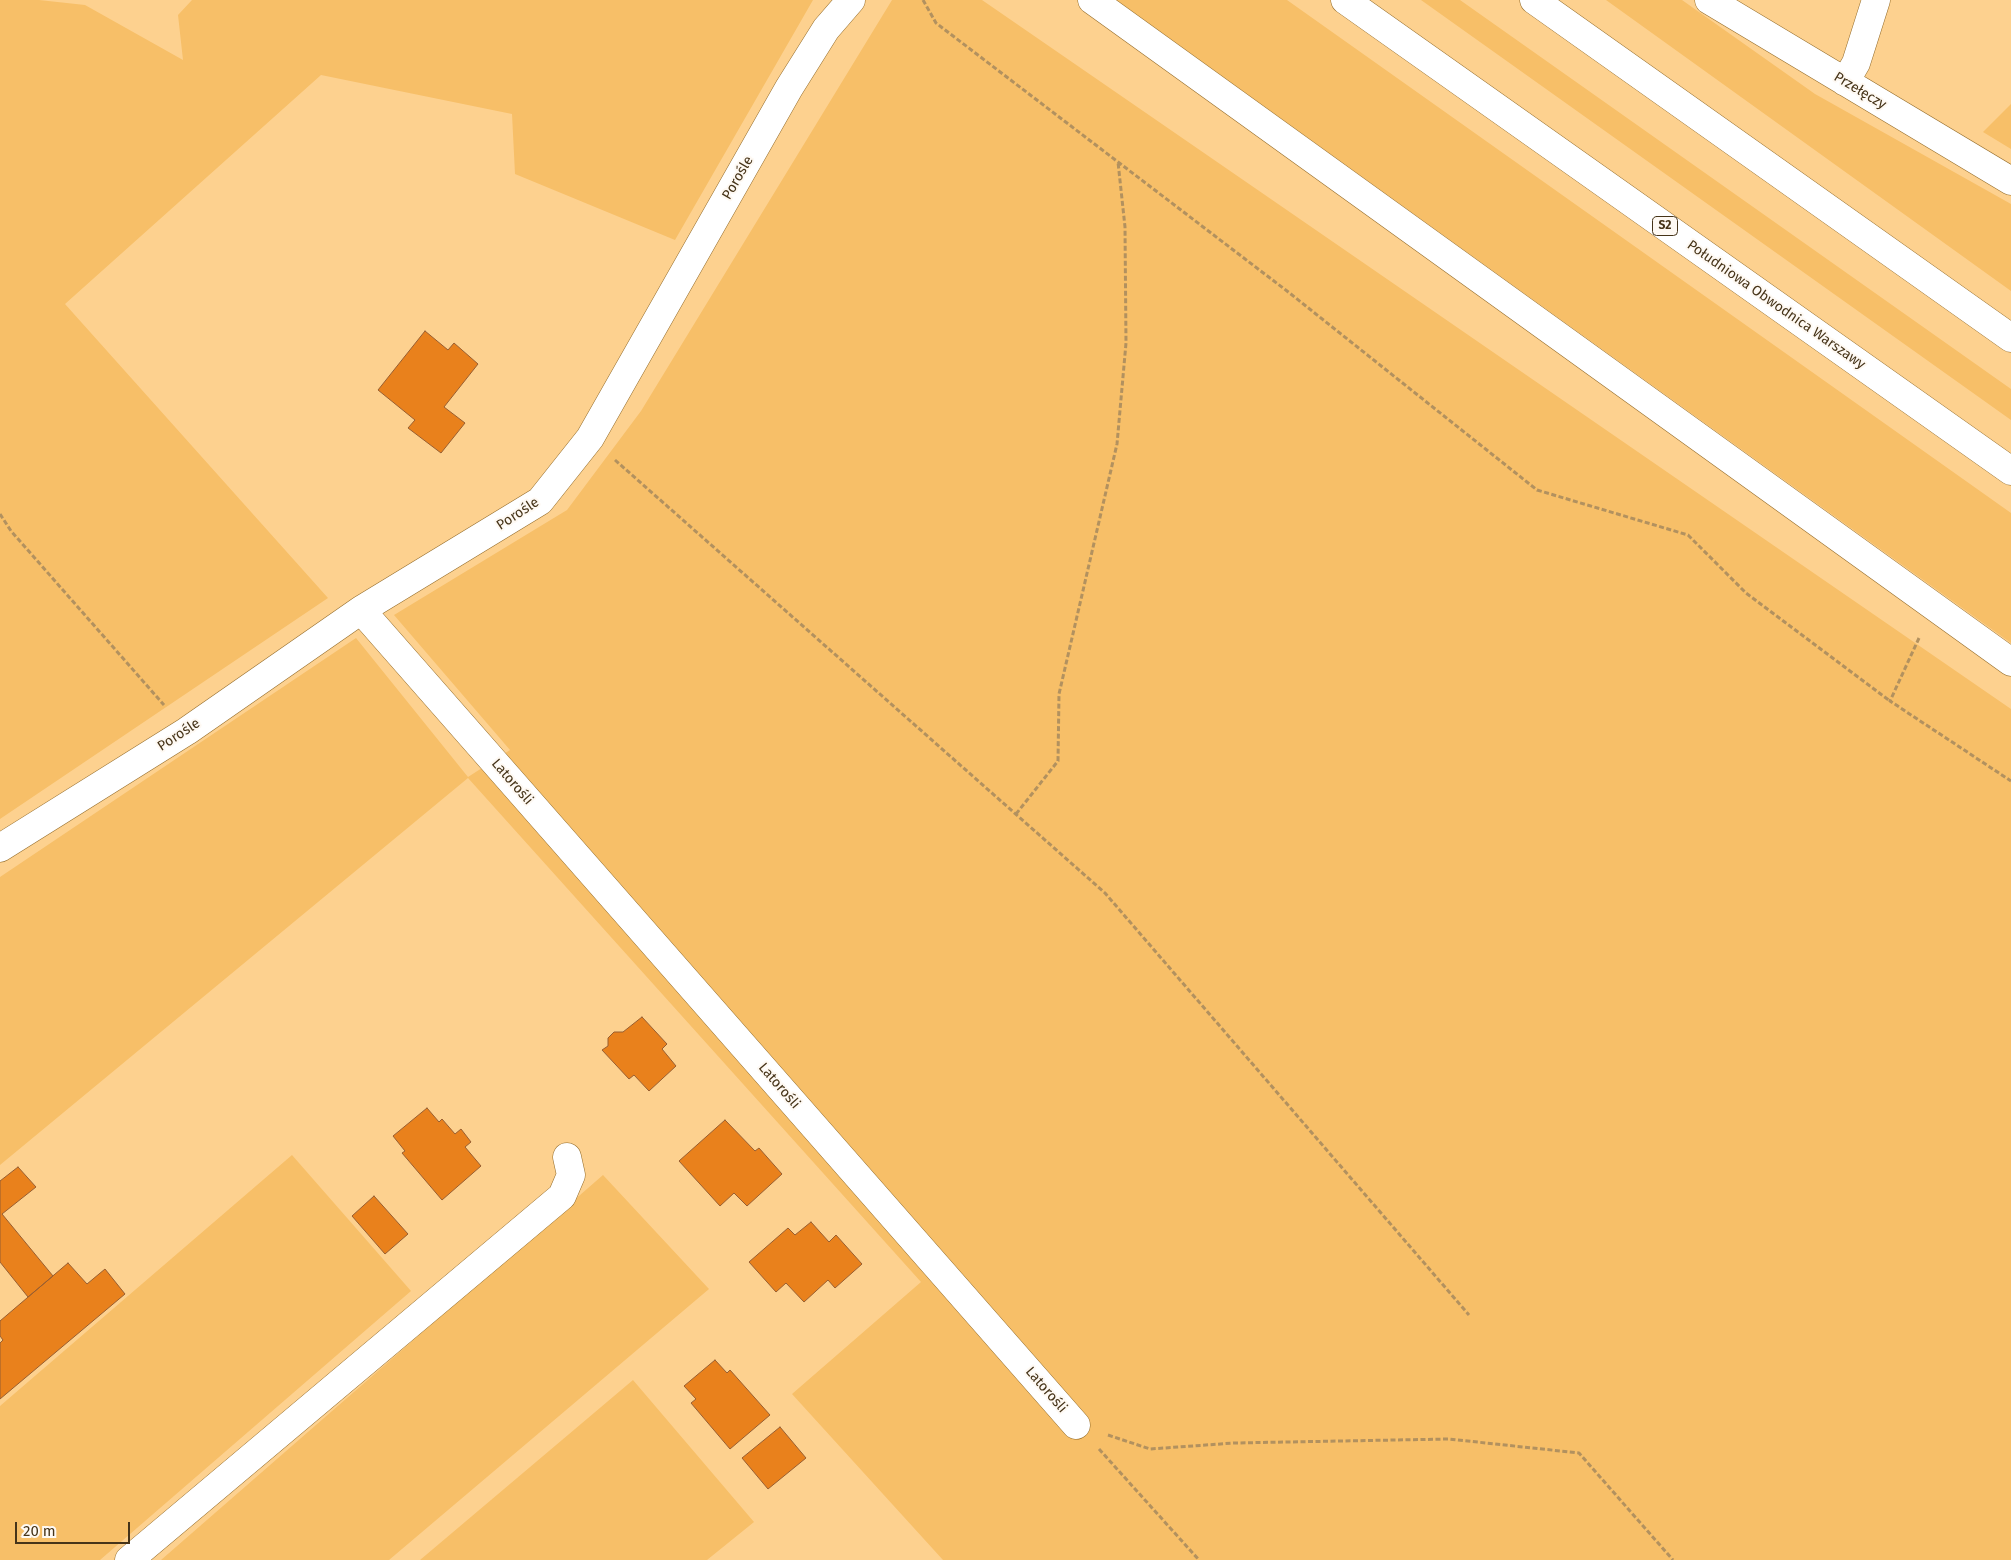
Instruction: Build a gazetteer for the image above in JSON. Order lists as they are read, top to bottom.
{
  "streets": {
    "main road": [
      "Przełęczy",
      "Porośle",
      "S2",
      "Południowa Obwodnica Warszawy",
      "Latorośli"
    ]
  },
  "crossings": [
    ["Porośle", "Latorośli"]
  ],
  "scale_bar": "20 m"
}
